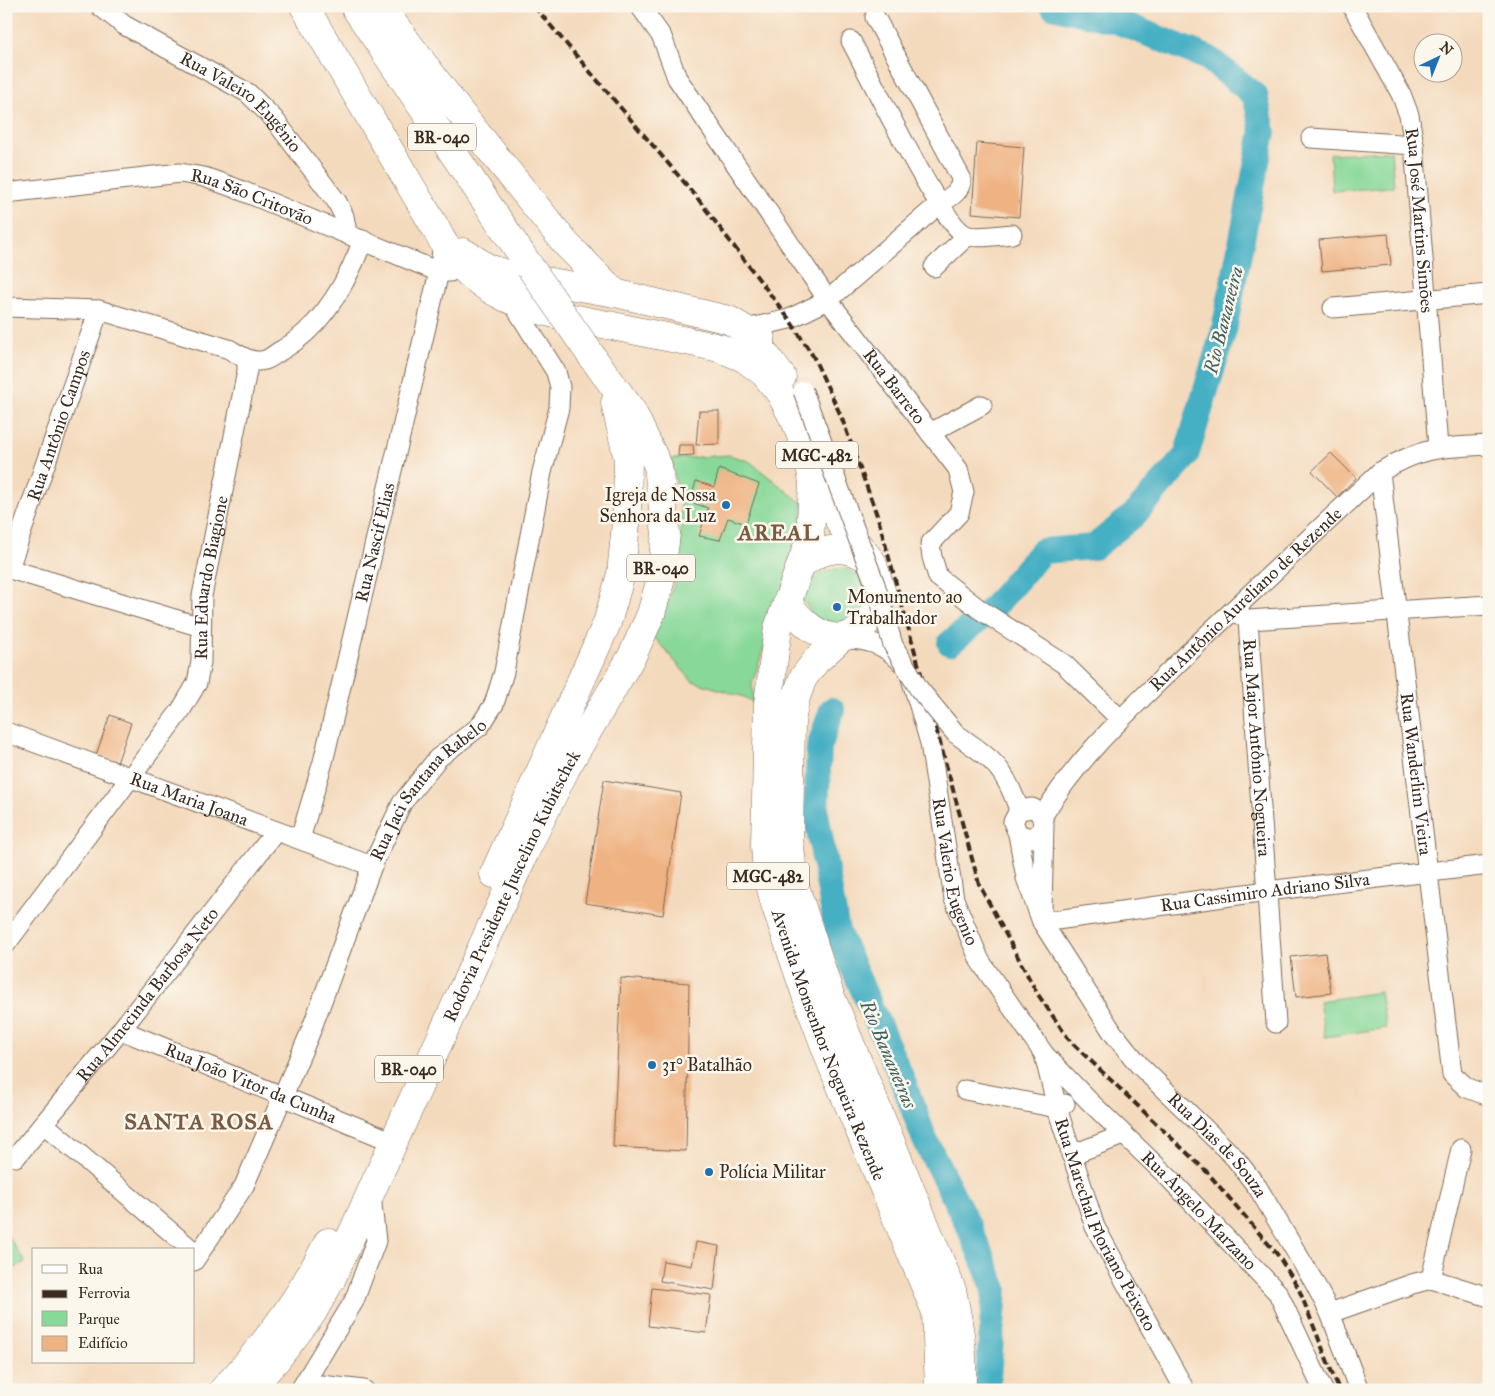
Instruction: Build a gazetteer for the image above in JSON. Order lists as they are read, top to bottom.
{
  "streets": {
    "highway": [
      "BR-040",
      "MGC-482",
      "Rodovia Presidente Juscelino Kubitschek",
      "Avenida Monsenhor Nogueira Rezende"
    ],
    "street": [
      "Rua Valeiro Eugênio",
      "Rua São Critovão",
      "Rua José Martins Simões",
      "Rua Barreto",
      "Rua Antônio Campos",
      "Rua Nascif Elias",
      "Rua Eduardo Biagione",
      "Rua Antônio Aureliano de Rezende",
      "Rua Major Antônio Nogueira",
      "Rua Wanderlim Vieira",
      "Rua Jaci Santana Rabelo",
      "Rua Maria Joana",
      "Rua Valerio Eugenio",
      "Rua Cassimiro Adriano Silva",
      "Rua Almecinda Barbosa Neto",
      "Rua João Vitor da Cunha",
      "Rua Dias de Souza",
      "Rua Ângelo Marzano",
      "Rua Marechal Floriano Peixoto"
    ]
  },
  "crossings": [
    ["Rua Valeiro Eugênio", "Rua São Critovão"],
    ["Rua São Critovão", "MGC-482"],
    ["Rua São Critovão", "Rua Nascif Elias"],
    ["Rua José Martins Simões", "Rua Antônio Aureliano de Rezende"],
    ["Rua Barreto", "Rua Antônio Aureliano de Rezende"],
    ["MGC-482", "Rua Nascif Elias"],
    ["MGC-482", "Rua Jaci Santana Rabelo"],
    ["MGC-482", "Rua Valerio Eugenio"],
    ["MGC-482", "Avenida Monsenhor Nogueira Rezende"],
    ["Rua Nascif Elias", "Rua Maria Joana"],
    ["Rua Eduardo Biagione", "Rua Maria Joana"],
    ["Rua Antônio Aureliano de Rezende", "Rua Wanderlim Vieira"],
    ["Rua Antônio Aureliano de Rezende", "Rua Dias de Souza"],
    ["Rua Major Antônio Nogueira", "Rua Cassimiro Adriano Silva"],
    ["Rua Wanderlim Vieira", "Rua Cassimiro Adriano Silva"],
    ["Rua Jaci Santana Rabelo", "Rua Maria Joana"],
    ["Rua Jaci Santana Rabelo", "Rua João Vitor da Cunha"],
    ["Rua Maria Joana", "Rua Almecinda Barbosa Neto"],
    ["Rua Valerio Eugenio", "Avenida Monsenhor Nogueira Rezende"],
    ["Rua Valerio Eugenio", "Rua Ângelo Marzano"],
    ["Rua Valerio Eugenio", "Rua Marechal Floriano Peixoto"],
    ["Rodovia Presidente Juscelino Kubitschek", "Rua João Vitor da Cunha"],
    ["Rua Cassimiro Adriano Silva", "Rua Dias de Souza"],
    ["Rua Almecinda Barbosa Neto", "Rua João Vitor da Cunha"],
    ["Rua Ângelo Marzano", "Rua Marechal Floriano Peixoto"]
  ],
  "districts": ["AREAL", "SANTA ROSA"],
  "water": ["Rio Bananeira", "Rio Bananeiras"],
  "places": [
    "Igreja de Nossa Senhora da Luz",
    "Monumento ao Trabalhador",
    "31° Batalhão",
    "Polícia Militar"
  ],
  "legend": [
    "Rua",
    "Ferrovia",
    "Parque",
    "Edifício"
  ],
  "north": "top right"
}
